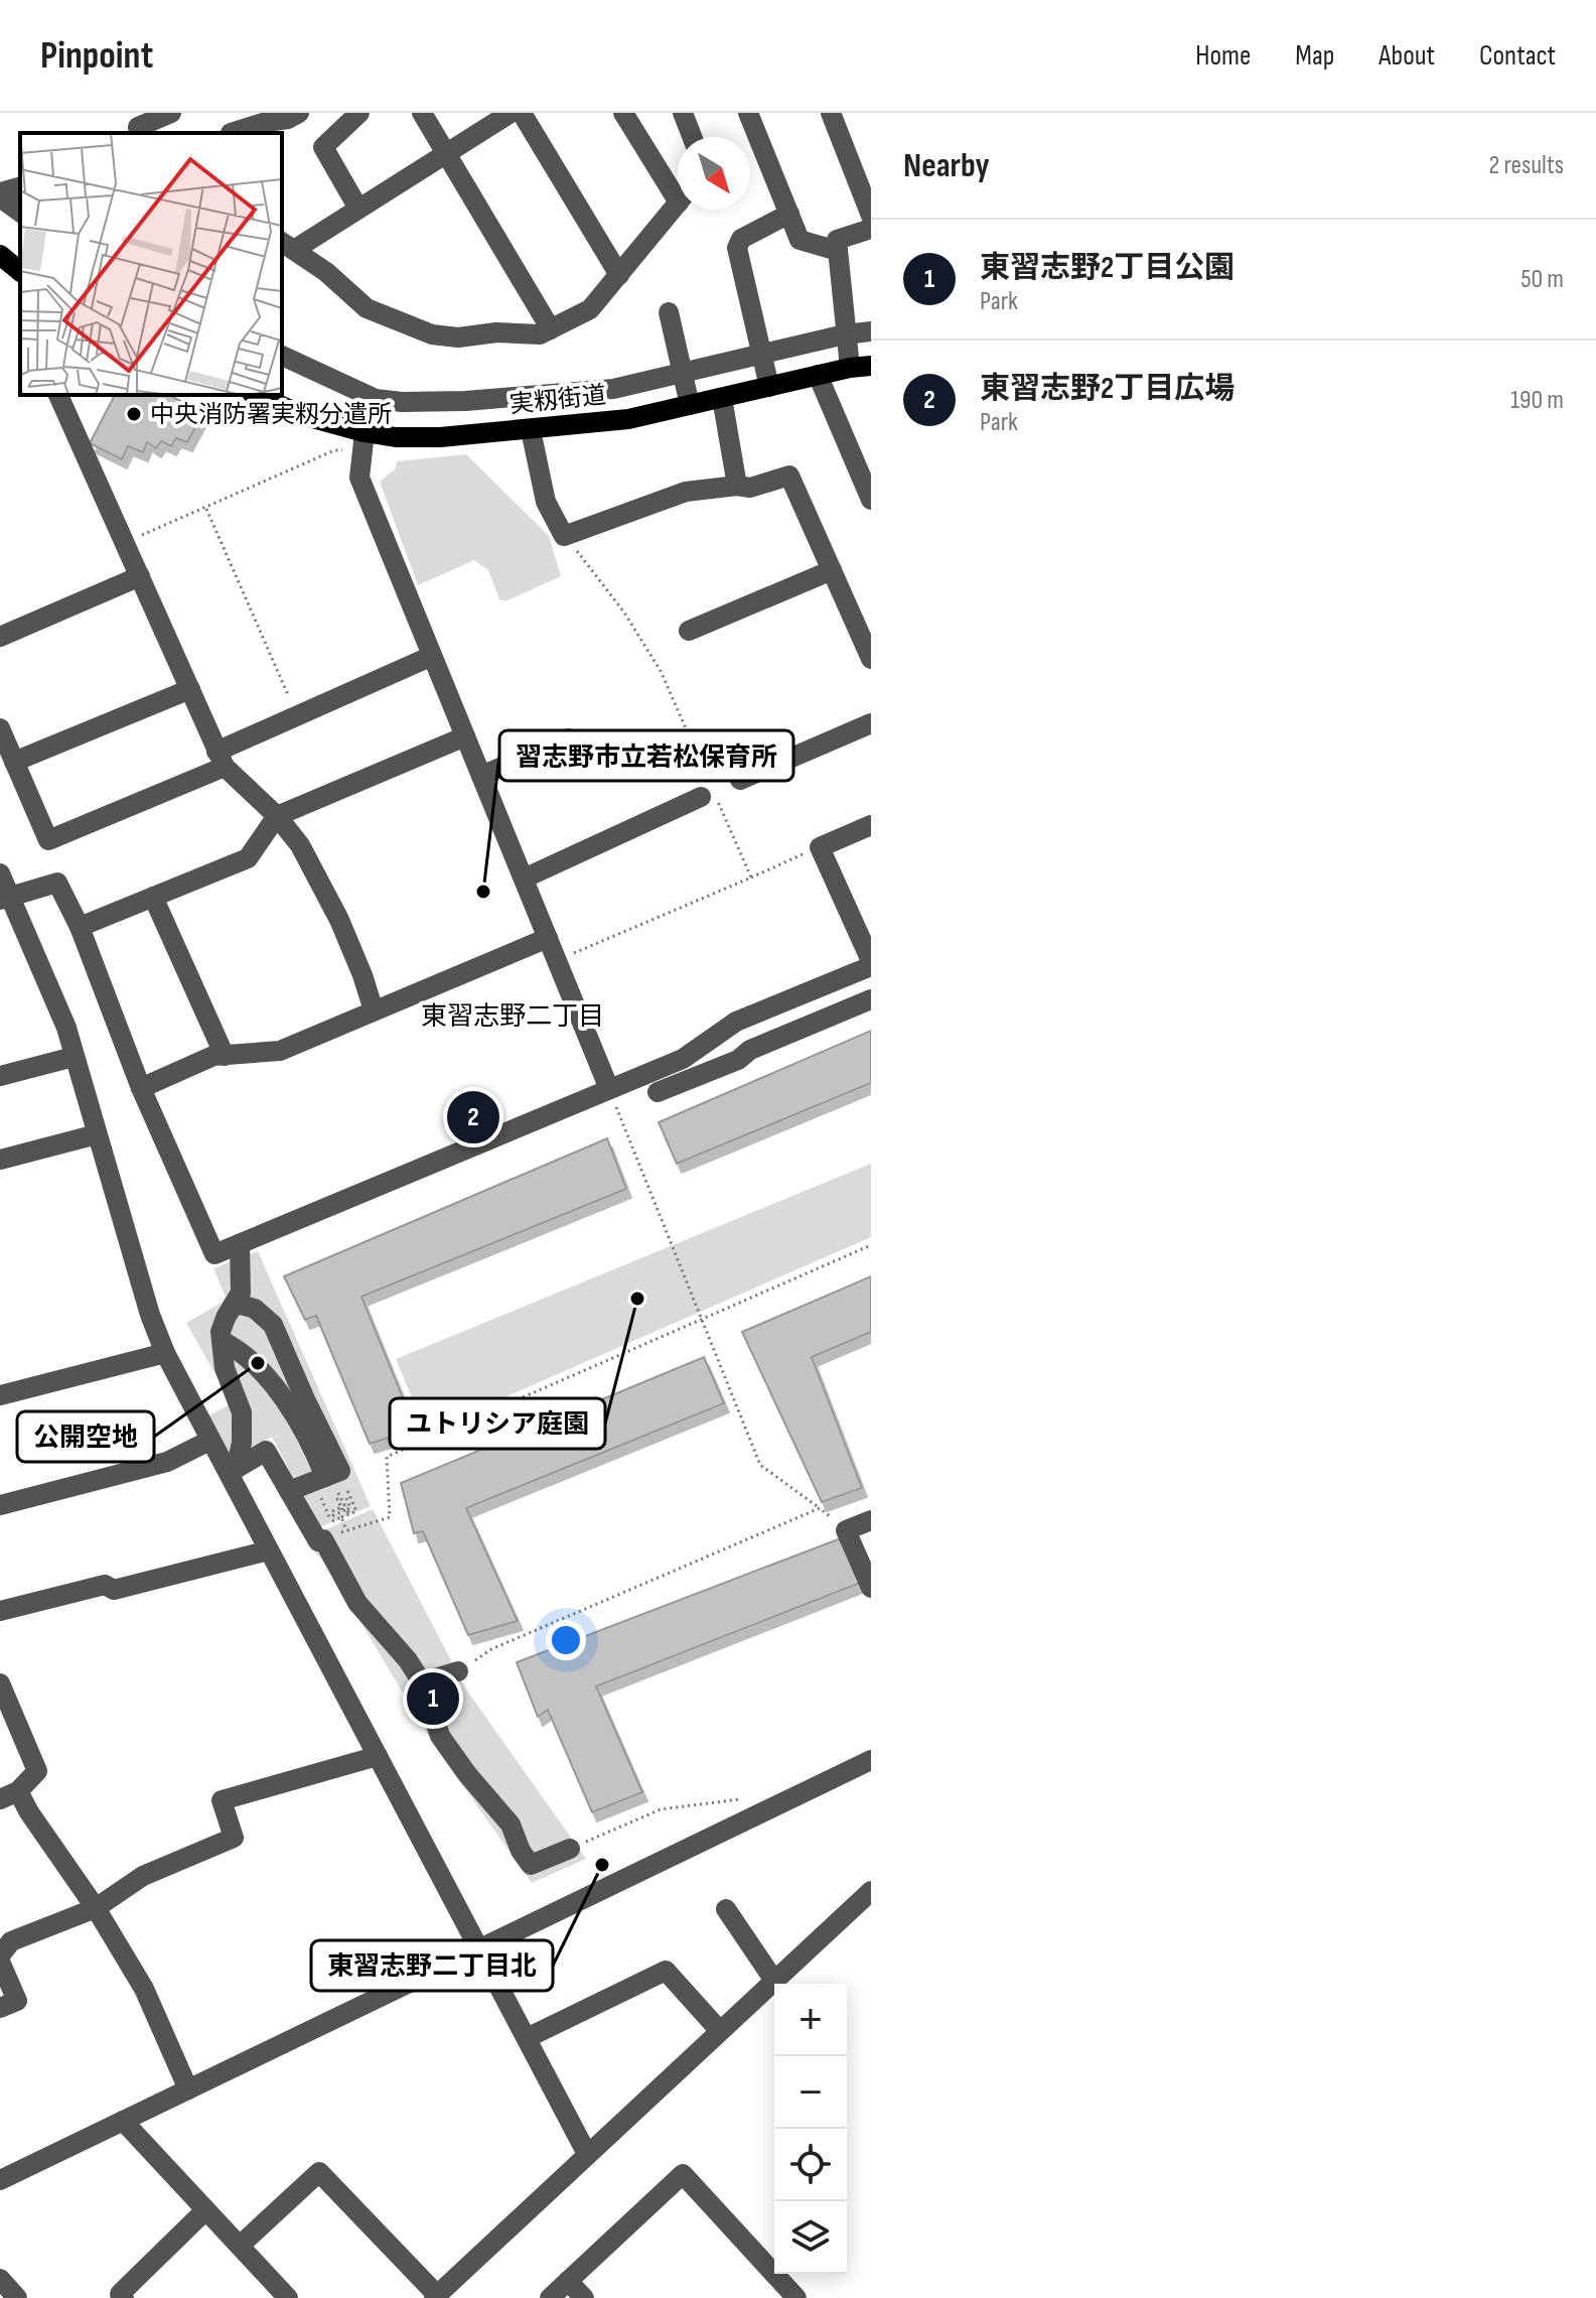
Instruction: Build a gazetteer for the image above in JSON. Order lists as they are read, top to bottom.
{
  "streets": {
    "main road": ["実籾街道"]
  },
  "districts": ["東習志野二丁目"],
  "places": [
    "中央消防署実籾分遣所",
    "習志野市立若松保育所",
    "ユトリシア庭園",
    "公開空地",
    "東習志野二丁目北"
  ],
  "north": "bottom right",
  "page": {
    "header": "Pinpoint",
    "nav": [
      "Home",
      "Map",
      "About",
      "Contact"
    ],
    "heading": ["Nearby", "2 results"],
    "list": [
      {
        "mark": "1",
        "name": "東習志野2丁目公園",
        "note": "Park",
        "value": "50 m"
      },
      {
        "mark": "2",
        "name": "東習志野2丁目広場",
        "note": "Park",
        "value": "190 m"
      }
    ],
    "pins": ["2", "1"],
    "map_buttons": ["+", "−"]
  }
}
